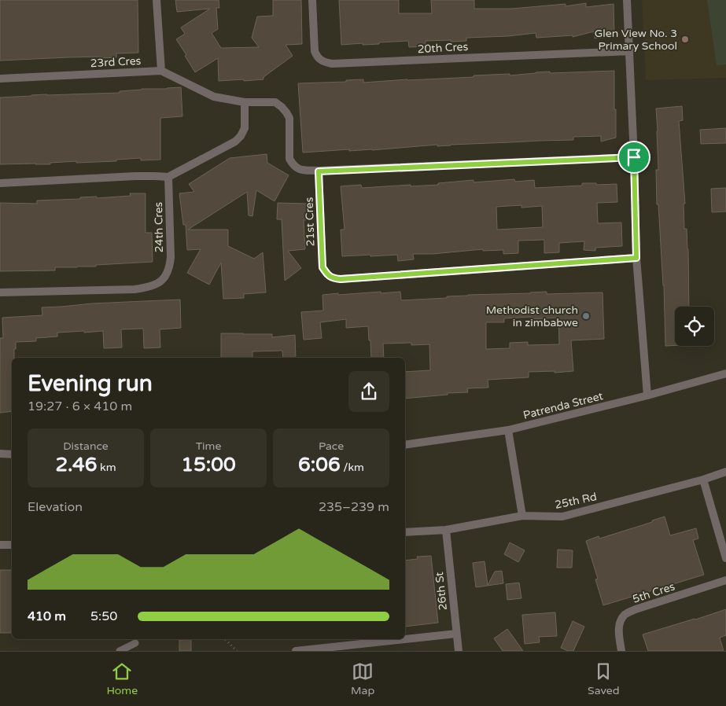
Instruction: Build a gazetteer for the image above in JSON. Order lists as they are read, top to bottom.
{
  "streets": {
    "street": [
      "20th Cres",
      "23rd Cres",
      "21st Cres",
      "24th Cres",
      "Patrenda Street",
      "25th Rd",
      "26th St",
      "5th Cres"
    ]
  },
  "crossings": [
    ["25th Rd", "26th St"]
  ],
  "places": ["Glen View No. 3 Primary School", "Methodist church in zimbabwe"],
  "page": {
    "heading": ["Evening run", "19:27 · 6 × 410 m"],
    "stats": [
      ["Distance", "2.46 km"],
      ["Time", "15:00"],
      ["Pace", "6:06 /km"]
    ],
    "chart": ["Elevation", "235–239 m"],
    "list": [
      {
        "name": "410 m",
        "note": "5:50"
      }
    ],
    "tabs": ["Home", "Map", "Saved"]
  }
}
